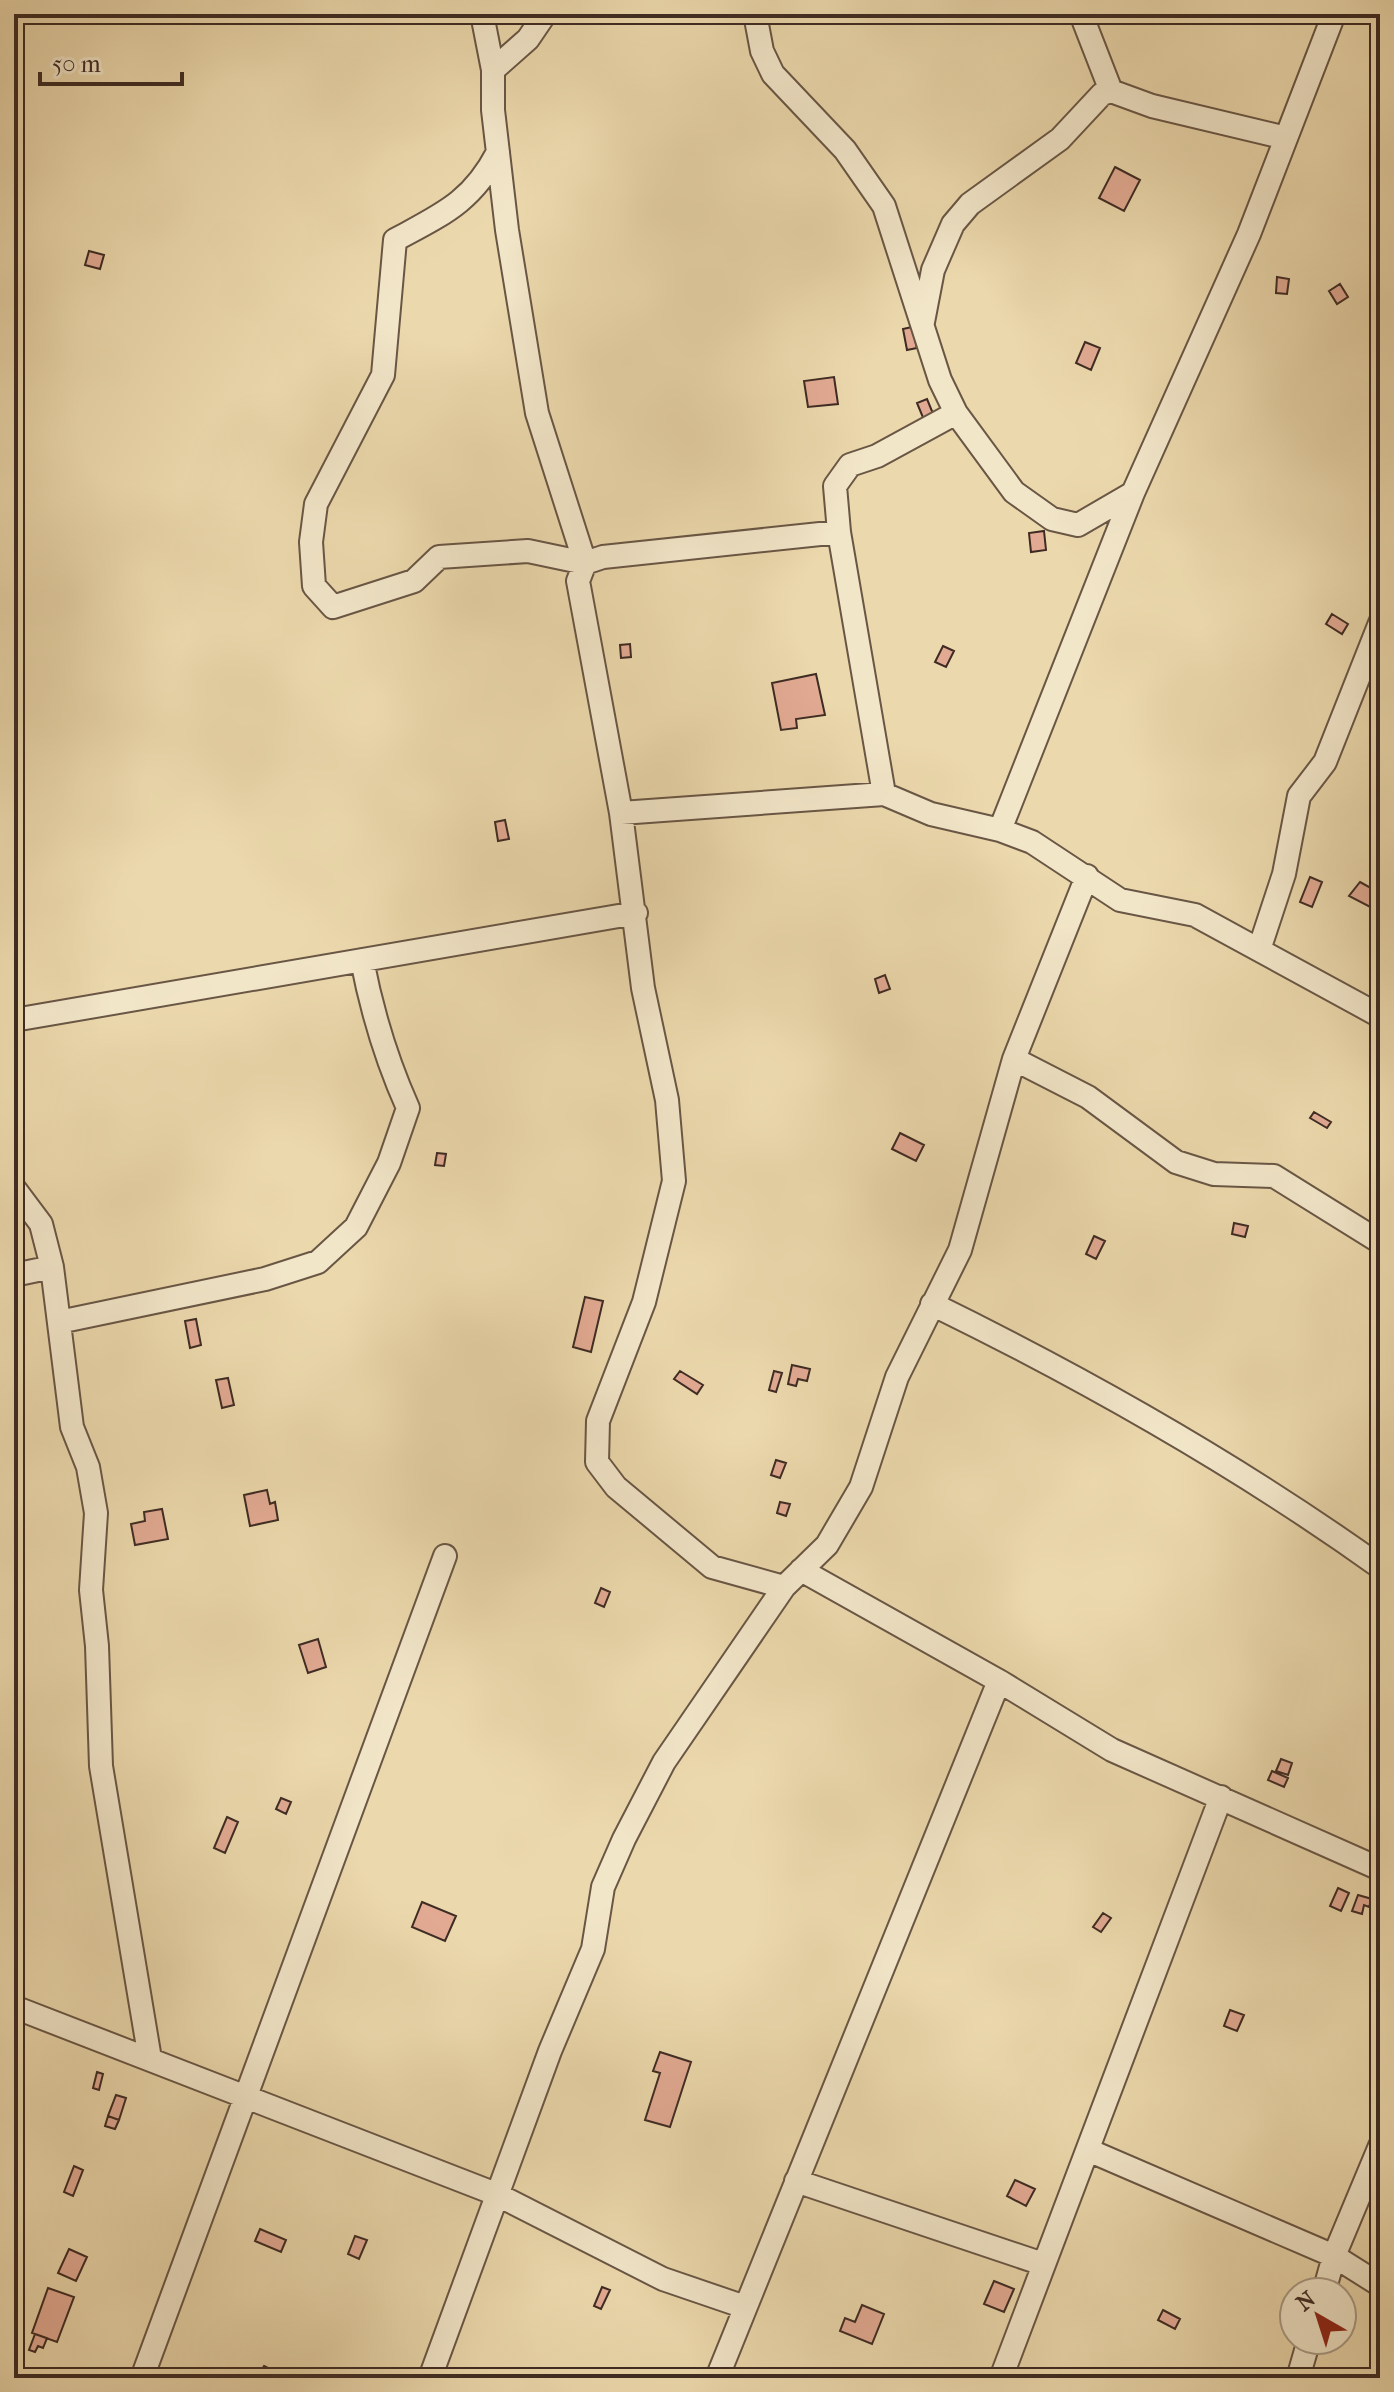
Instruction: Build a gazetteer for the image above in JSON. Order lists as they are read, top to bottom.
{
  "scale_bar": "50 m",
  "north": "top left"
}
